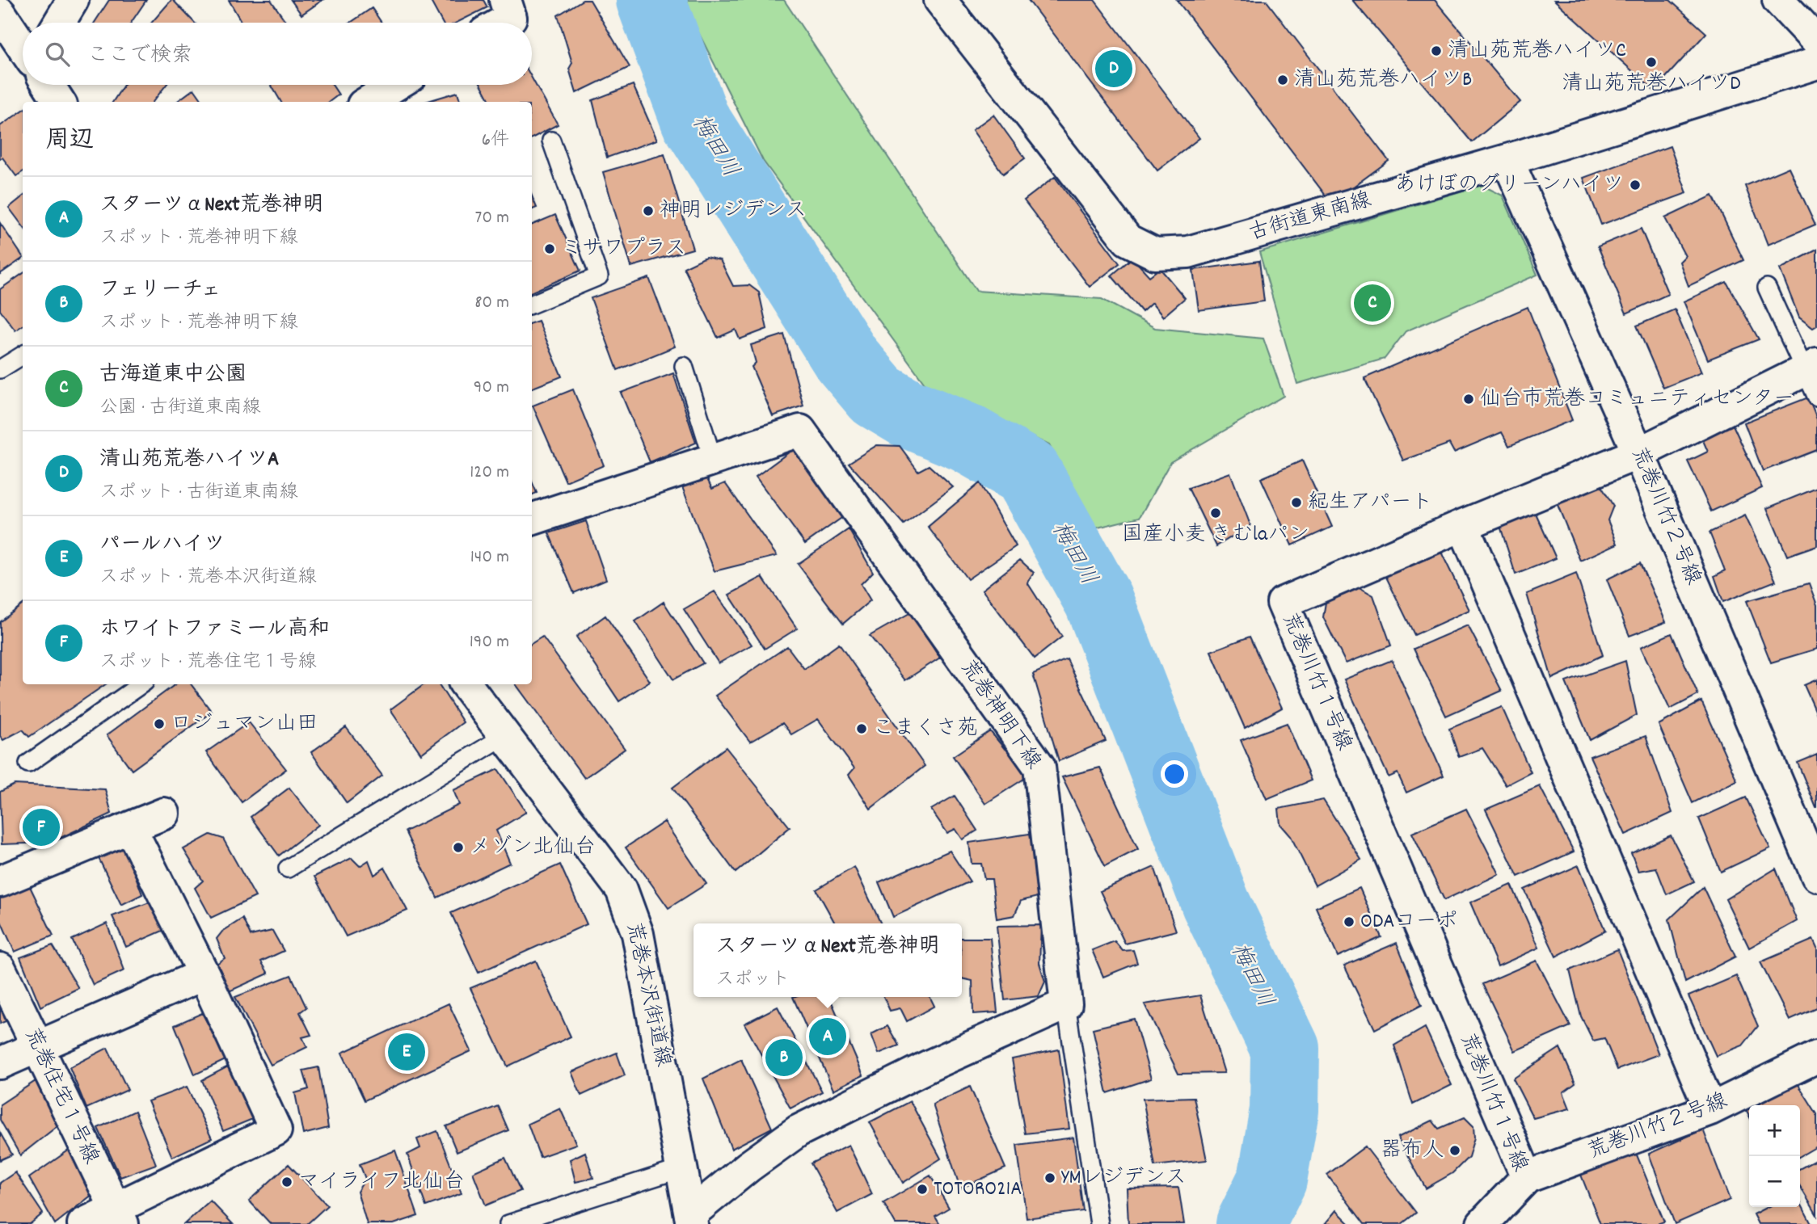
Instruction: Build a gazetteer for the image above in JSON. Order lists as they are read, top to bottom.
{
  "streets": {
    "street": [
      "古街道東南線",
      "荒巻川竹２号線",
      "荒巻川竹１号線",
      "荒巻神明下線",
      "荒巻本沢街道線",
      "荒巻住宅１号線"
    ]
  },
  "crossings": [
    ["古街道東南線", "荒巻川竹２号線"],
    ["荒巻川竹２号線", "荒巻川竹１号線"]
  ],
  "water": ["梅田川"],
  "places": [
    "清山苑荒巻ハイツC",
    "清山苑荒巻ハイツD",
    "清山苑荒巻ハイツB",
    "あけぼのグリーンハイツ",
    "神明レジデンス",
    "ミサワプラス",
    "仙台市荒巻コミュニティセンター",
    "紀生アパート",
    "国産小麦 きむlaパン",
    "ロジュマン山田",
    "こまくさ苑",
    "メゾン北仙台",
    "ODAコーポ",
    "器布人",
    "YMレジデンス",
    "マイライフ北仙台",
    "TOTORO21A"
  ],
  "page": {
    "search": "ここで検索",
    "pins": [
      "D",
      "C",
      "F",
      "A",
      "E",
      "B"
    ],
    "heading": ["周辺", "6件"],
    "list": [
      {
        "mark": "A",
        "name": "スターツαNext荒巻神明",
        "note": "スポット · 荒巻神明下線",
        "value": "70 m"
      },
      {
        "mark": "B",
        "name": "フェリーチェ",
        "note": "スポット · 荒巻神明下線",
        "value": "80 m"
      },
      {
        "mark": "C",
        "name": "古海道東中公園",
        "note": "公園 · 古街道東南線",
        "value": "90 m"
      },
      {
        "mark": "D",
        "name": "清山苑荒巻ハイツA",
        "note": "スポット · 古街道東南線",
        "value": "120 m"
      },
      {
        "mark": "E",
        "name": "パールハイツ",
        "note": "スポット · 荒巻本沢街道線",
        "value": "140 m"
      },
      {
        "mark": "F",
        "name": "ホワイトファミール高和",
        "note": "スポット · 荒巻住宅１号線",
        "value": "190 m"
      }
    ],
    "popup": ["スターツαNext荒巻神明", "スポット"],
    "map_buttons": ["+", "−"]
  }
}
